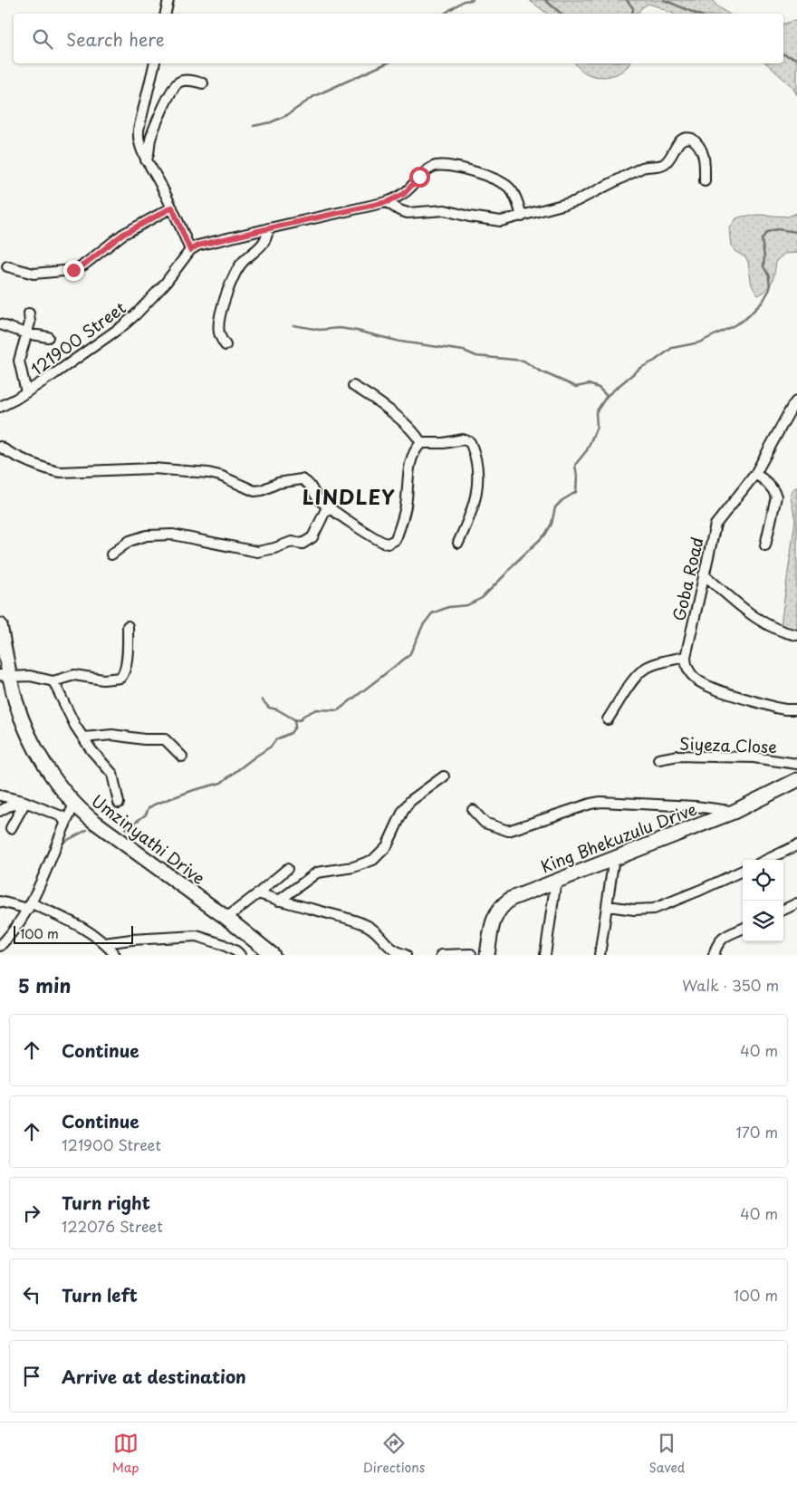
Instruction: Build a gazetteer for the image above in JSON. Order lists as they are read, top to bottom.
{
  "streets": {
    "street": [
      "121900 Street",
      "Goba Road",
      "Siyeza Close",
      "King Bhekuzulu Drive",
      "Umzinyathi Drive"
    ]
  },
  "districts": ["LINDLEY"],
  "scale_bar": "100 m",
  "page": {
    "search": "Search here",
    "scale": "100 m",
    "heading": ["5 min", "Walk · 350 m"],
    "list": [
      ["Continue", "40 m"],
      ["Continue", "121900 Street", "170 m"],
      ["Turn right", "122076 Street", "40 m"],
      ["Turn left", "100 m"],
      "Arrive at destination"
    ],
    "nav": ["Map", "Directions", "Saved"]
  }
}
